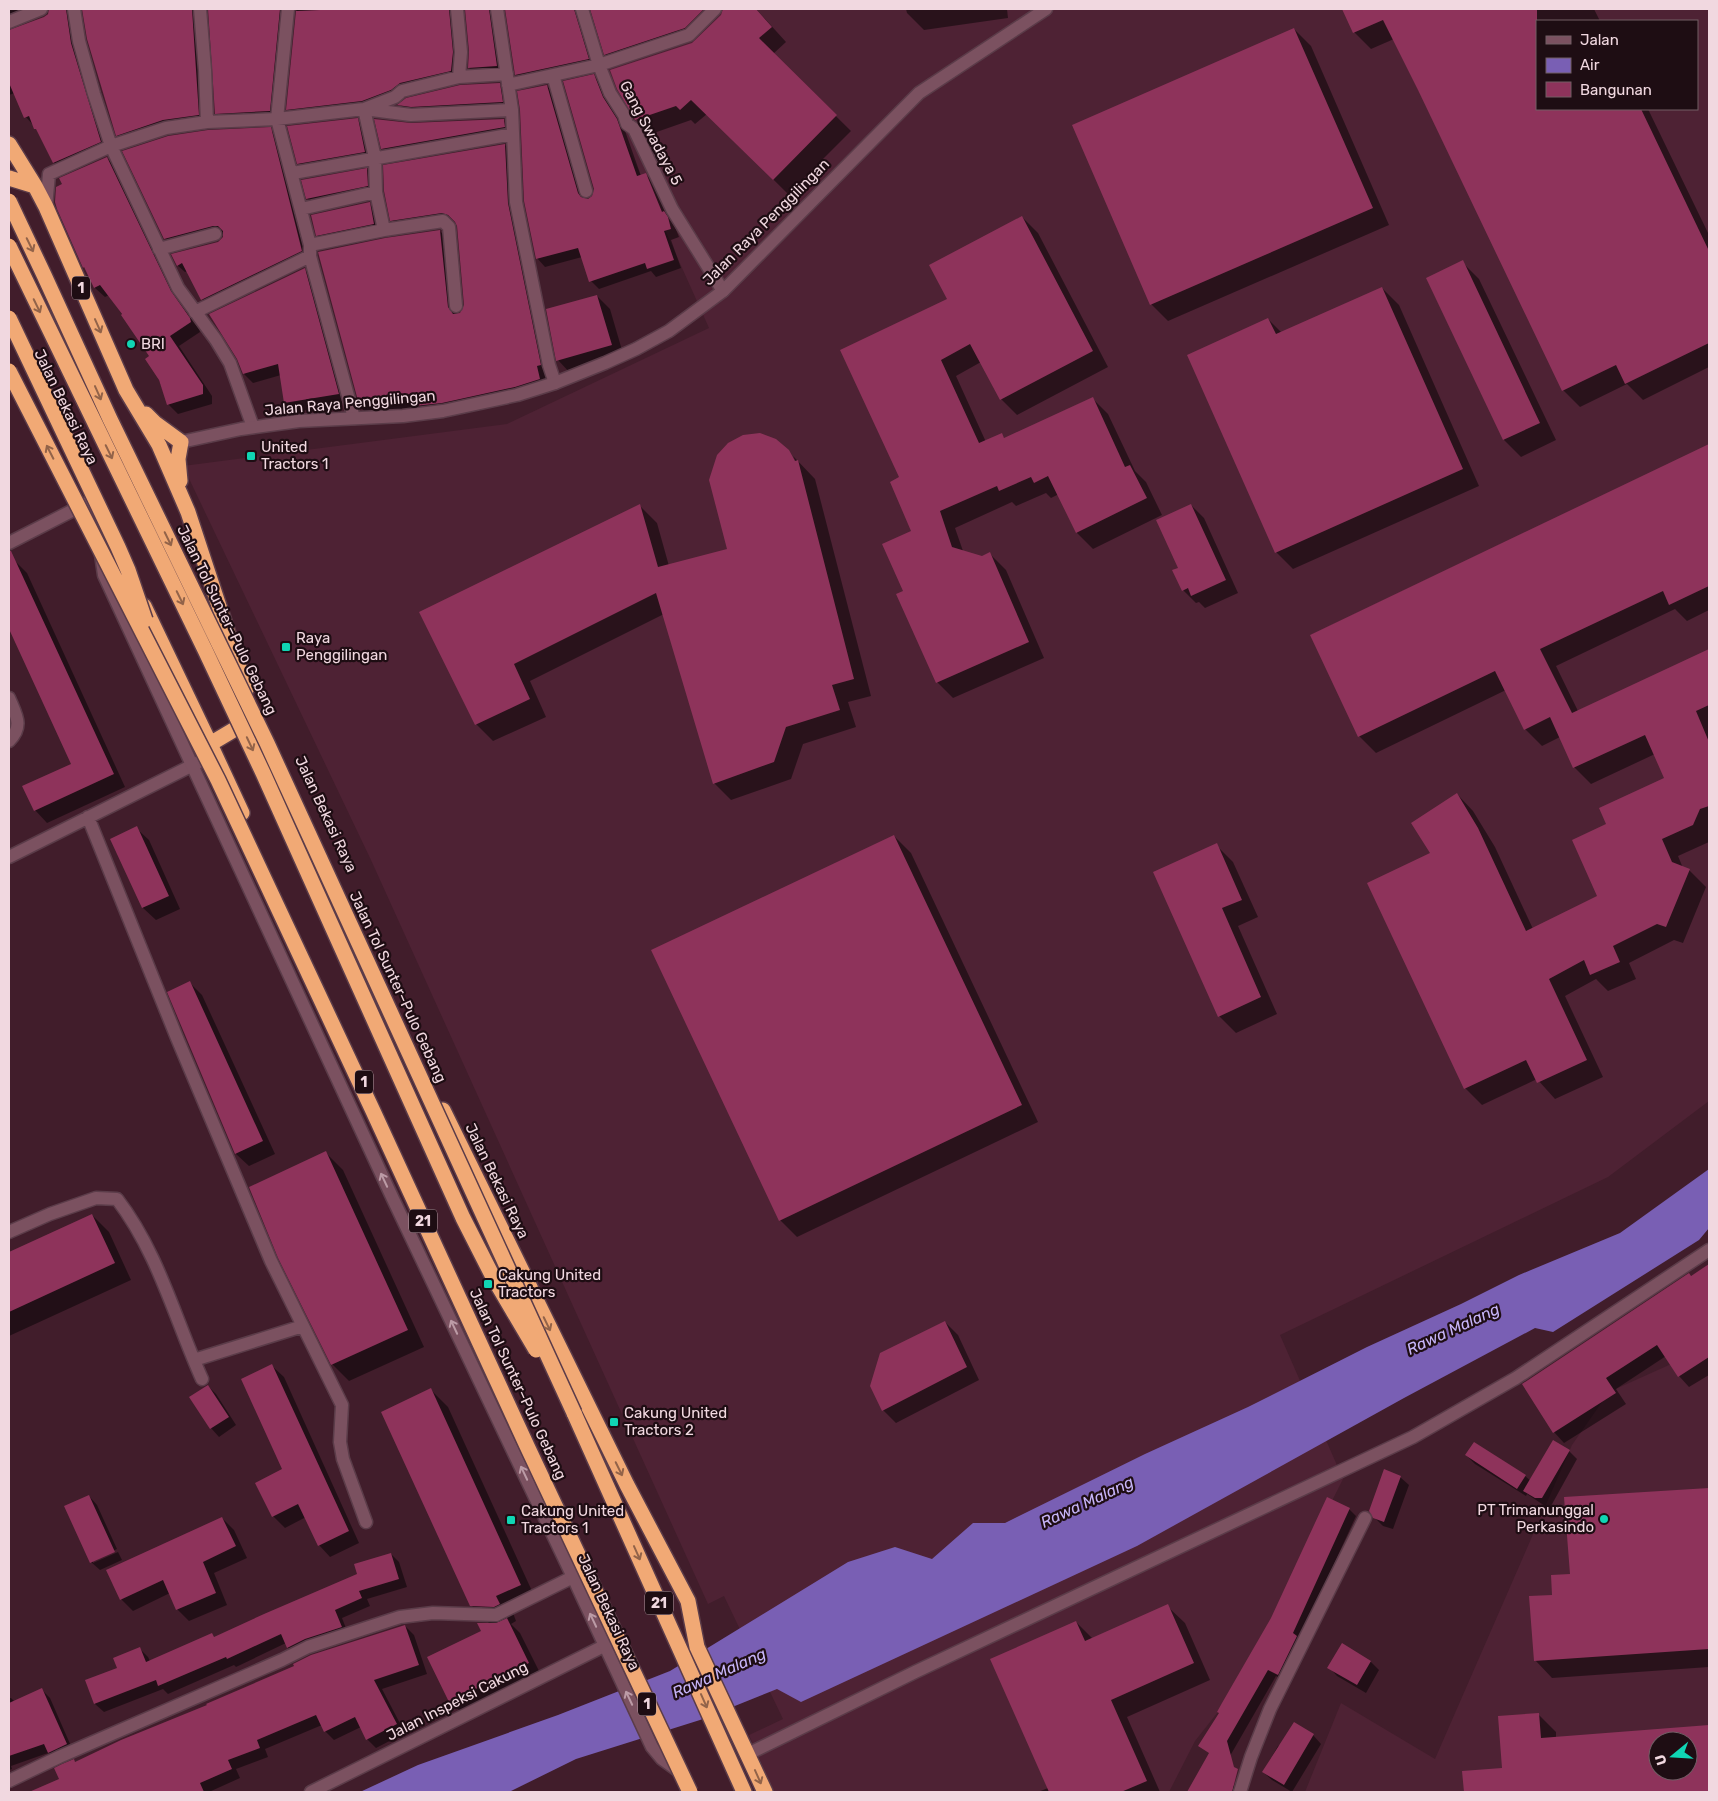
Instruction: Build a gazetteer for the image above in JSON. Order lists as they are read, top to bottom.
{
  "streets": {
    "highway": [
      "1",
      "Jalan Bekasi Raya",
      "Jalan Tol Sunter–Pulo Gebang",
      "21"
    ],
    "street": ["Gang Swadaya 5", "Jalan Raya Penggilingan", "Jalan Inspeksi Cakung"]
  },
  "crossings": [
    ["Gang Swadaya 5", "Jalan Raya Penggilingan"],
    ["Jalan Bekasi Raya", "Jalan Tol Sunter–Pulo Gebang"],
    ["Jalan Bekasi Raya", "Jalan Inspeksi Cakung"]
  ],
  "water": ["Rawa Malang"],
  "places": {
    "other": ["BRI", "PT Trimanunggal Perkasindo"],
    "transit": [
      "United Tractors 1",
      "Raya Penggilingan",
      "Cakung United Tractors",
      "Cakung United Tractors 2",
      "Cakung United Tractors 1"
    ]
  },
  "legend": ["Jalan", "Air", "Bangunan"],
  "north": "left"
}
